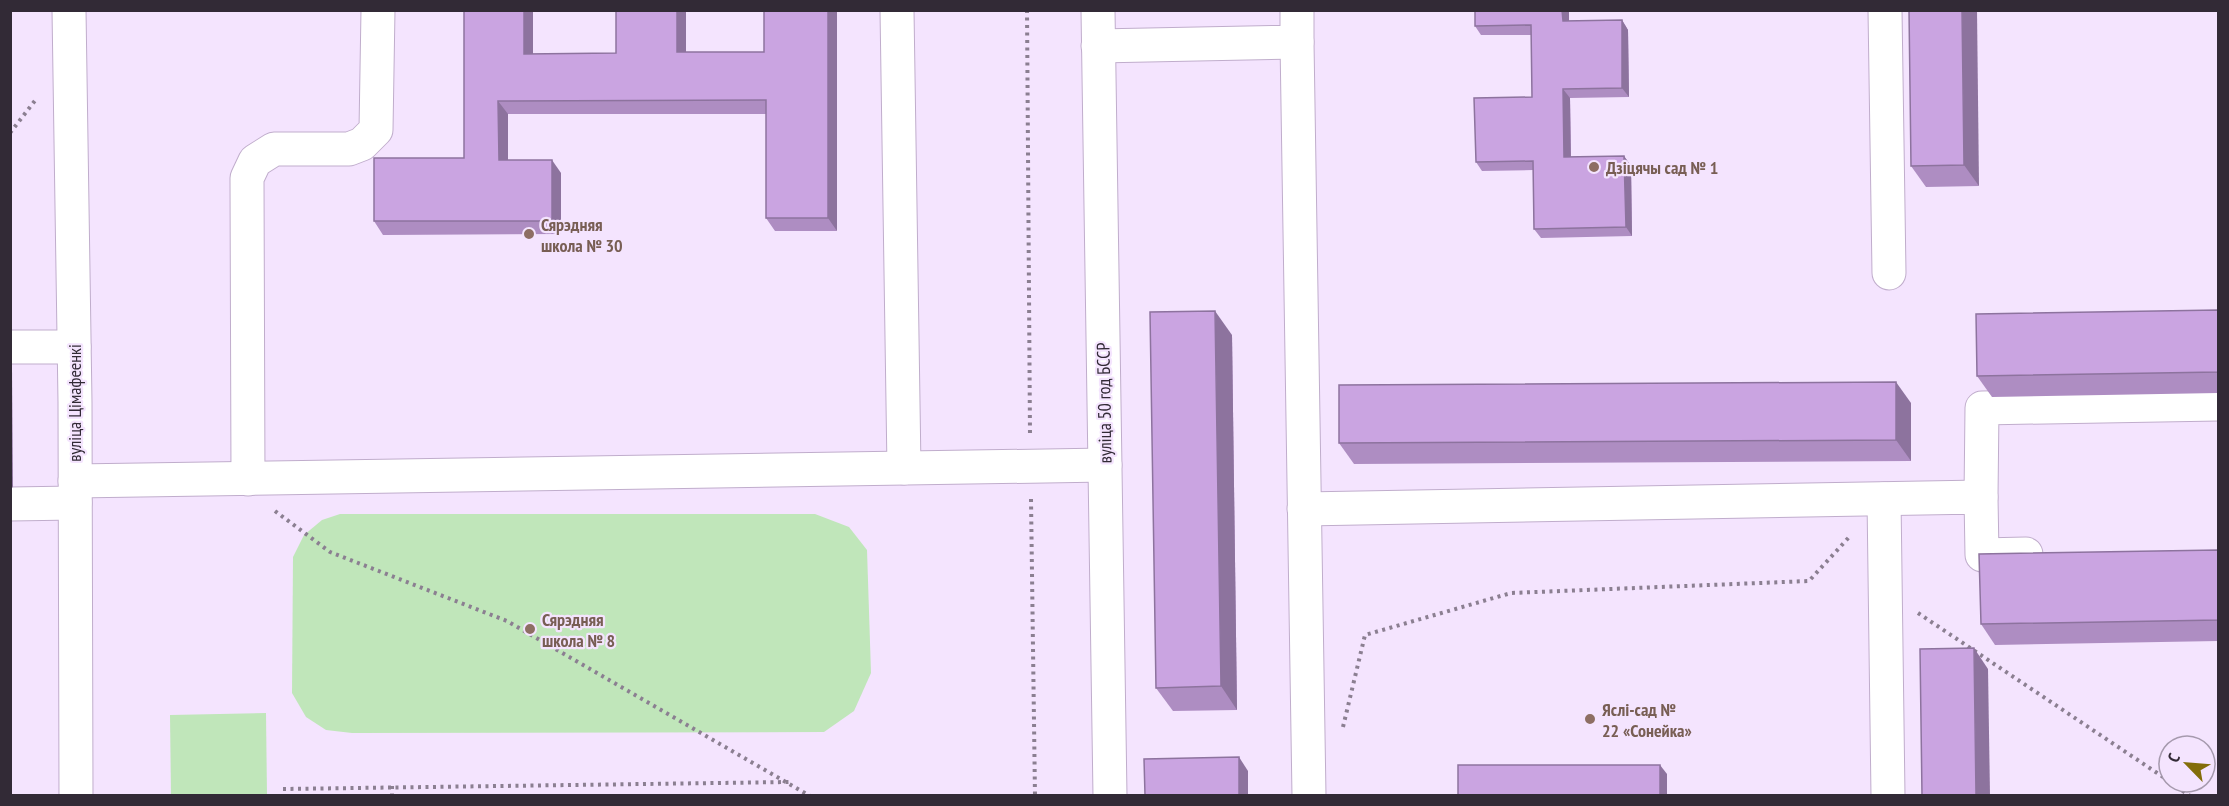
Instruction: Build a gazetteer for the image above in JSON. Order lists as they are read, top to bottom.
{
  "streets": {
    "street": ["вуліца Цімафеенкі", "вуліца 50 год БССР"]
  },
  "places": [
    "Дзіцячы сад № 1",
    "Сярэдняя школа № 30",
    "Сярэдняя школа № 8",
    "Яслі-сад № 22 «Сонейка»"
  ],
  "north": "top left"
}
